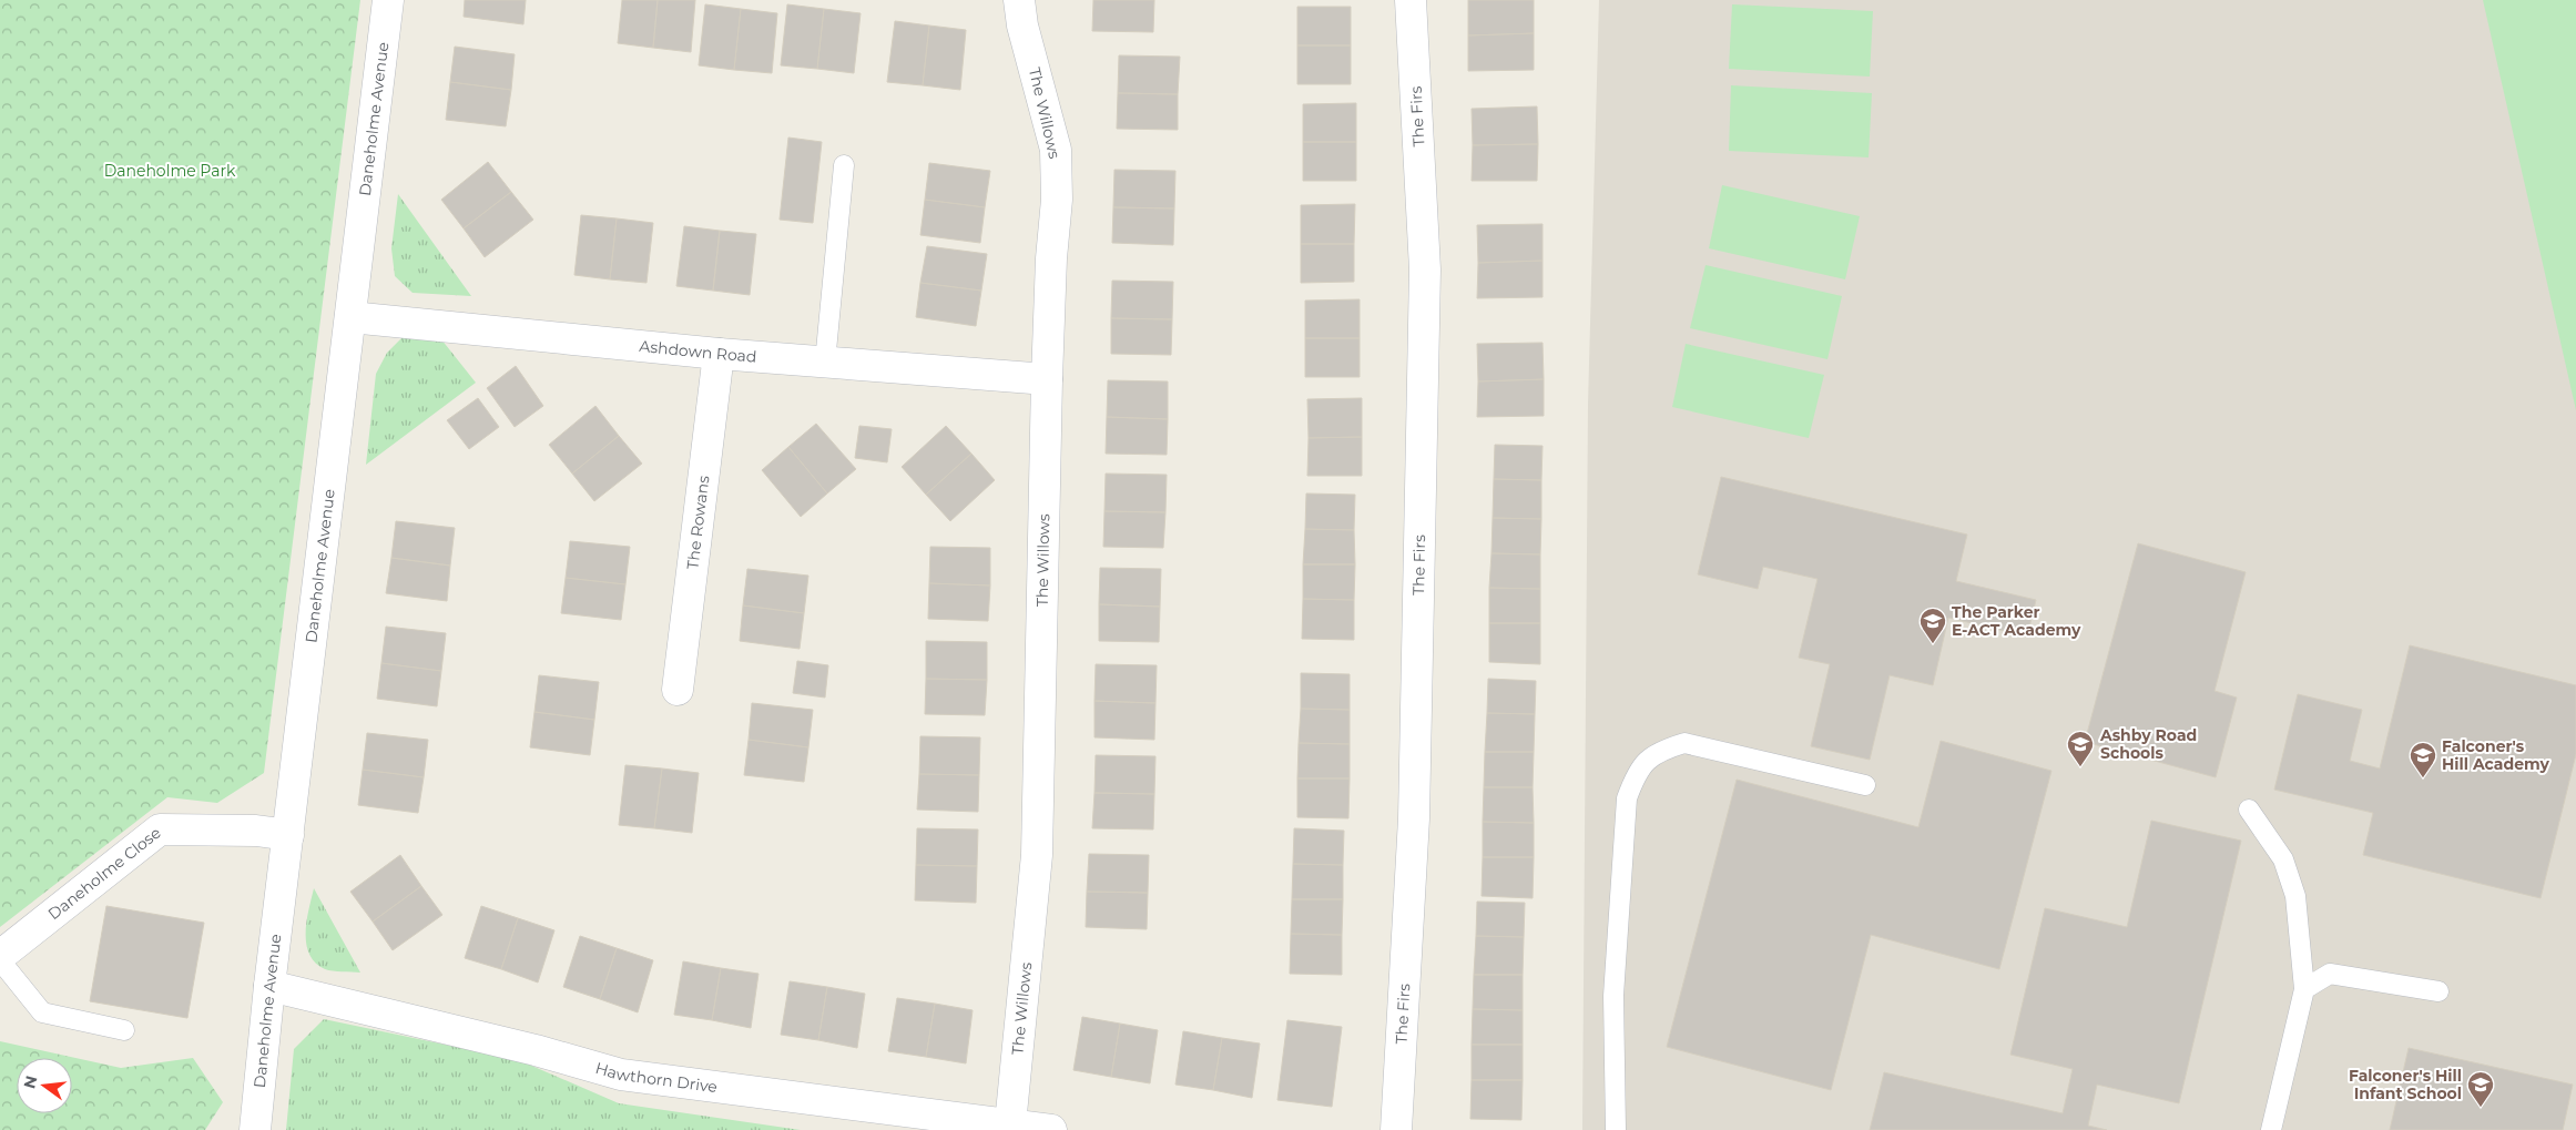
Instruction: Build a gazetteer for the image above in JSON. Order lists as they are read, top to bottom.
{
  "streets": {
    "street": [
      "The Willows",
      "The Firs",
      "Daneholme Avenue",
      "Ashdown Road",
      "The Rowans",
      "Daneholme Close",
      "Hawthorn Drive"
    ]
  },
  "crossings": [
    ["The Willows", "Ashdown Road"],
    ["The Willows", "Hawthorn Drive"],
    ["Daneholme Avenue", "Ashdown Road"],
    ["Daneholme Avenue", "Daneholme Close"],
    ["Daneholme Avenue", "Hawthorn Drive"],
    ["Ashdown Road", "The Rowans"]
  ],
  "parks": ["Daneholme Park"],
  "places": {
    "school or university": [
      "The Parker E-ACT Academy",
      "Ashby Road Schools",
      "Falconer's Hill Academy",
      "Falconer's Hill Infant School"
    ]
  },
  "north": "left"
}
